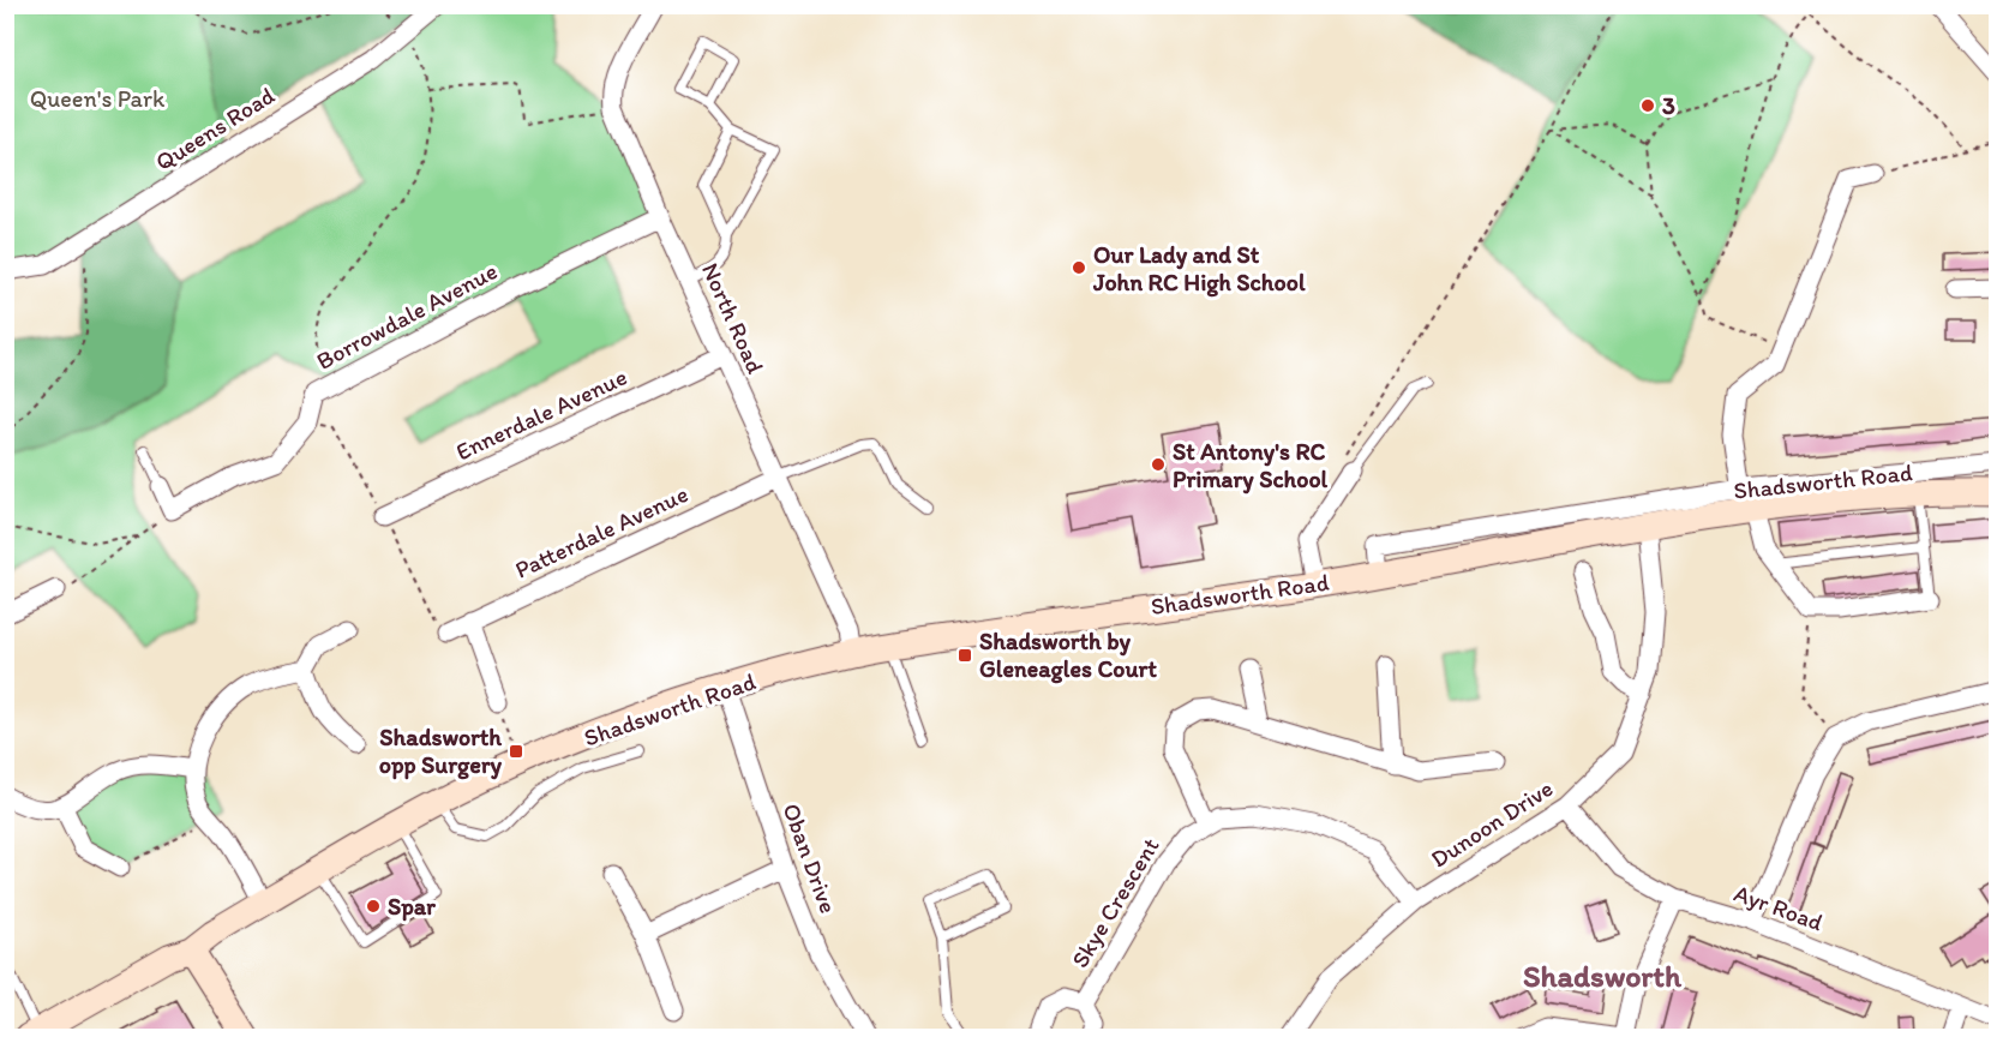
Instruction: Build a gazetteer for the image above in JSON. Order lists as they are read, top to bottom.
{
  "streets": {
    "main road": ["Shadsworth Road"],
    "street": [
      "Queens Road",
      "Borrowdale Avenue",
      "North Road",
      "Ennerdale Avenue",
      "Patterdale Avenue",
      "Dunoon Drive",
      "Oban Drive",
      "Skye Crescent",
      "Ayr Road"
    ]
  },
  "crossings": [
    ["Borrowdale Avenue", "North Road"],
    ["North Road", "Ennerdale Avenue"],
    ["North Road", "Shadsworth Road"],
    ["North Road", "Patterdale Avenue"],
    ["Shadsworth Road", "Dunoon Drive"],
    ["Shadsworth Road", "Oban Drive"],
    ["Dunoon Drive", "Skye Crescent"],
    ["Dunoon Drive", "Ayr Road"]
  ],
  "districts": ["Shadsworth"],
  "parks": ["Queen's Park"],
  "places": {
    "other": [
      "3",
      "Our Lady and St John RC High School",
      "St Antony's RC Primary School",
      "Spar"
    ],
    "transit": ["Shadsworth by Gleneagles Court", "Shadsworth opp Surgery"]
  }
}
